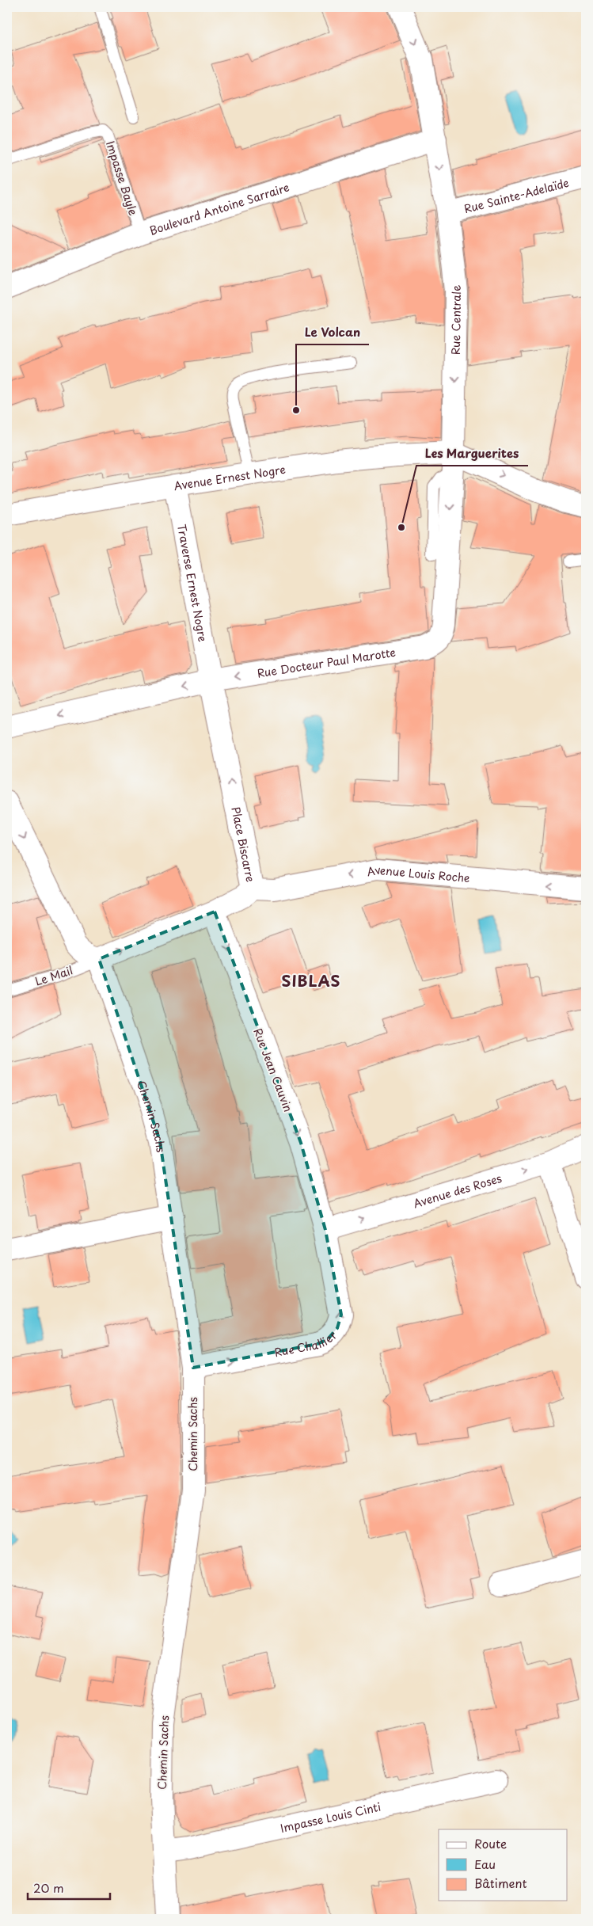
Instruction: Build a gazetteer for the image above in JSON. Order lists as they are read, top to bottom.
{
  "streets": {
    "street": [
      "Rue Sainte-Adelaïde",
      "Boulevard Antoine Sarraire",
      "Rue Centrale",
      "Avenue Ernest Nogre",
      "Traverse Ernest Nogre",
      "Rue Docteur Paul Marotte",
      "Place Biscarre",
      "Avenue Louis Roche",
      "Rue Jean Cauvin",
      "Chemin Sachs",
      "Avenue des Roses",
      "Rue Challier",
      "Impasse Louis Cinti"
    ],
    "lane": ["Impasse Bayle", "Le Mail"]
  },
  "crossings": [
    ["Impasse Bayle", "Boulevard Antoine Sarraire"],
    ["Rue Sainte-Adelaïde", "Rue Centrale"],
    ["Boulevard Antoine Sarraire", "Rue Centrale"],
    ["Rue Centrale", "Avenue Ernest Nogre"],
    ["Rue Centrale", "Rue Docteur Paul Marotte"],
    ["Avenue Ernest Nogre", "Traverse Ernest Nogre"],
    ["Traverse Ernest Nogre", "Rue Docteur Paul Marotte"],
    ["Traverse Ernest Nogre", "Place Biscarre"],
    ["Rue Docteur Paul Marotte", "Place Biscarre"],
    ["Place Biscarre", "Avenue Louis Roche"],
    ["Place Biscarre", "Le Mail"],
    ["Place Biscarre", "Rue Jean Cauvin"],
    ["Place Biscarre", "Chemin Sachs"],
    ["Le Mail", "Chemin Sachs"],
    ["Rue Jean Cauvin", "Avenue des Roses"],
    ["Rue Jean Cauvin", "Rue Challier"],
    ["Chemin Sachs", "Rue Challier"],
    ["Chemin Sachs", "Impasse Louis Cinti"],
    ["Avenue des Roses", "Rue Challier"]
  ],
  "one_way": [
    "Rue Centrale",
    "Rue Docteur Paul Marotte",
    "Avenue Louis Roche",
    "Rue Jean Cauvin",
    "Avenue des Roses"
  ],
  "districts": ["SIBLAS"],
  "places": ["Le Volcan", "Les Marguerites"],
  "legend": ["Route", "Eau", "Bâtiment"],
  "scale_bar": "20 m"
}
